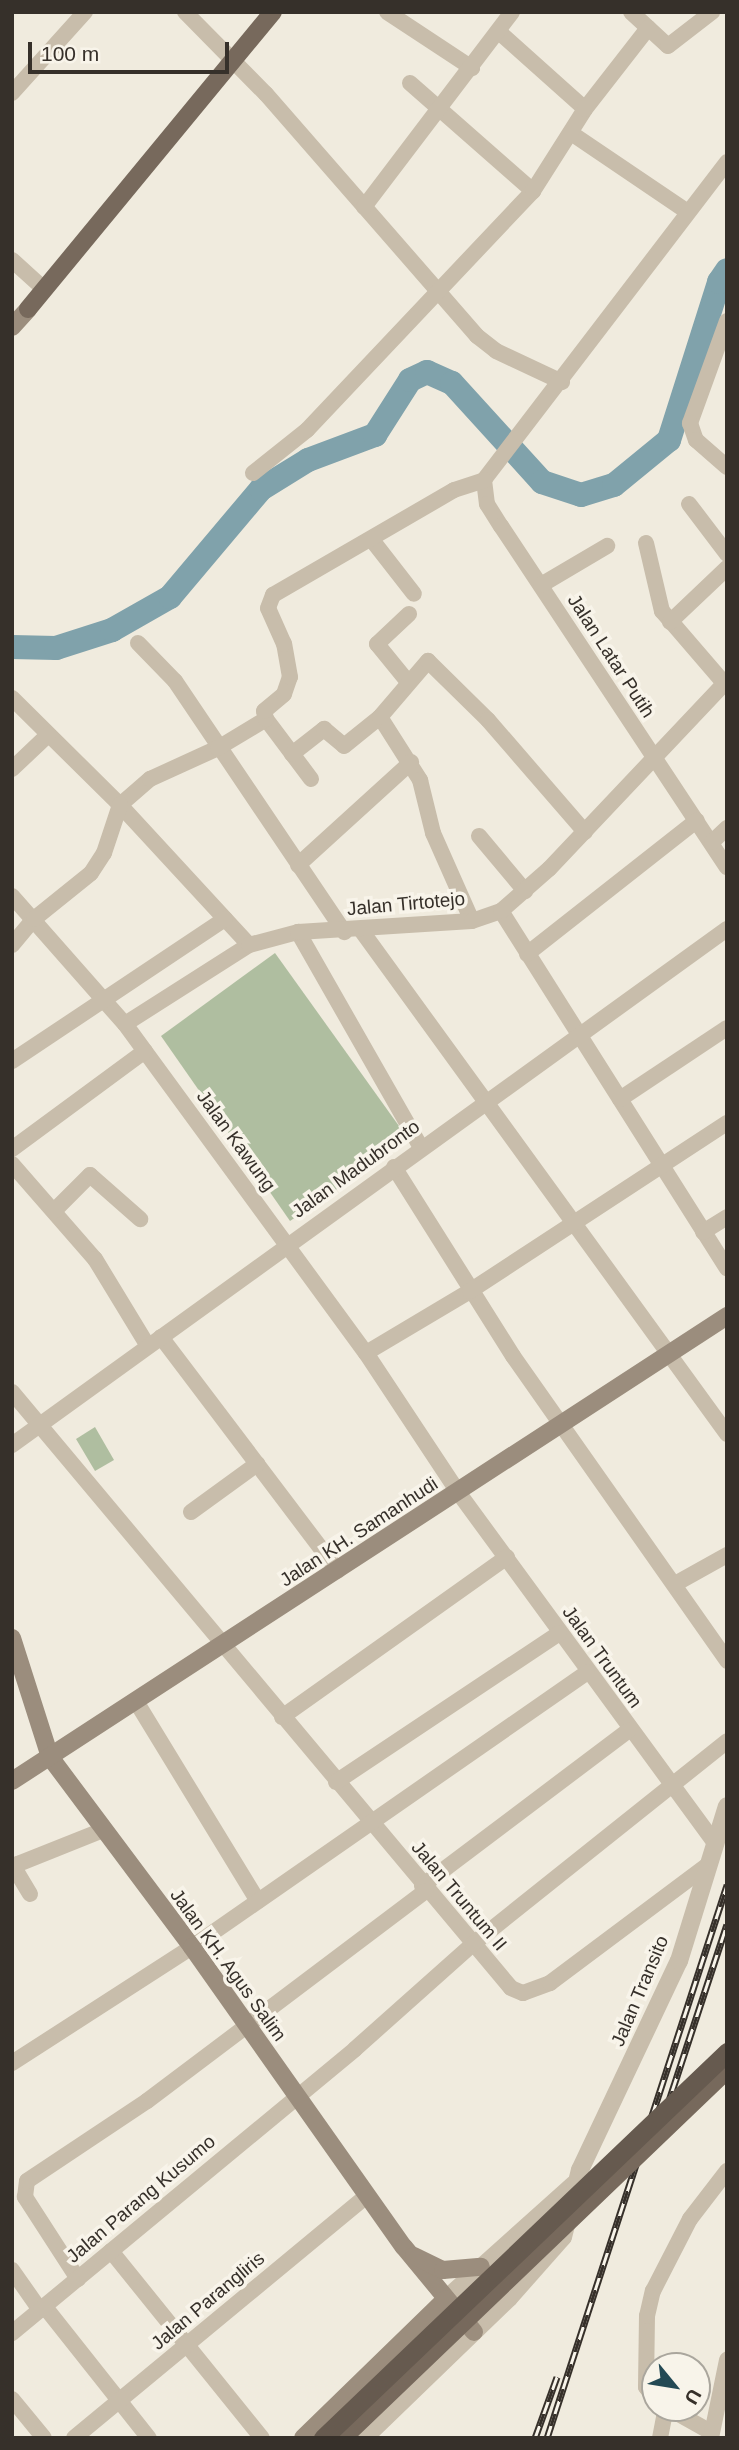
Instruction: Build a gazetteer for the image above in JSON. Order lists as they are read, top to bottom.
{
  "streets": {
    "main road": ["Jalan KH. Samanhudi", "Jalan KH. Agus Salim"],
    "street": [
      "Jalan Latar Putih",
      "Jalan Tirtotejo",
      "Jalan Kawung",
      "Jalan Madubronto",
      "Jalan Truntum",
      "Jalan Truntum II",
      "Jalan Transito",
      "Jalan Parang Kusumo",
      "Jalan Parangliris"
    ]
  },
  "crossings": [
    ["Jalan Latar Putih", "Jalan Tirtotejo"],
    ["Jalan Tirtotejo", "Jalan Kawung"],
    ["Jalan Kawung", "Jalan Madubronto"],
    ["Jalan Kawung", "Jalan KH. Samanhudi"],
    ["Jalan Kawung", "Jalan Truntum"],
    ["Jalan Madubronto", "Jalan Truntum II"],
    ["Jalan KH. Samanhudi", "Jalan Truntum"],
    ["Jalan KH. Samanhudi", "Jalan Truntum II"],
    ["Jalan KH. Samanhudi", "Jalan KH. Agus Salim"],
    ["Jalan Truntum", "Jalan Transito"],
    ["Jalan Truntum", "Jalan Parang Kusumo"],
    ["Jalan Truntum II", "Jalan Transito"],
    ["Jalan Truntum II", "Jalan Parang Kusumo"],
    ["Jalan KH. Agus Salim", "Jalan Parang Kusumo"],
    ["Jalan KH. Agus Salim", "Jalan Parangliris"]
  ],
  "scale_bar": "100 m",
  "north": "bottom right"
}
